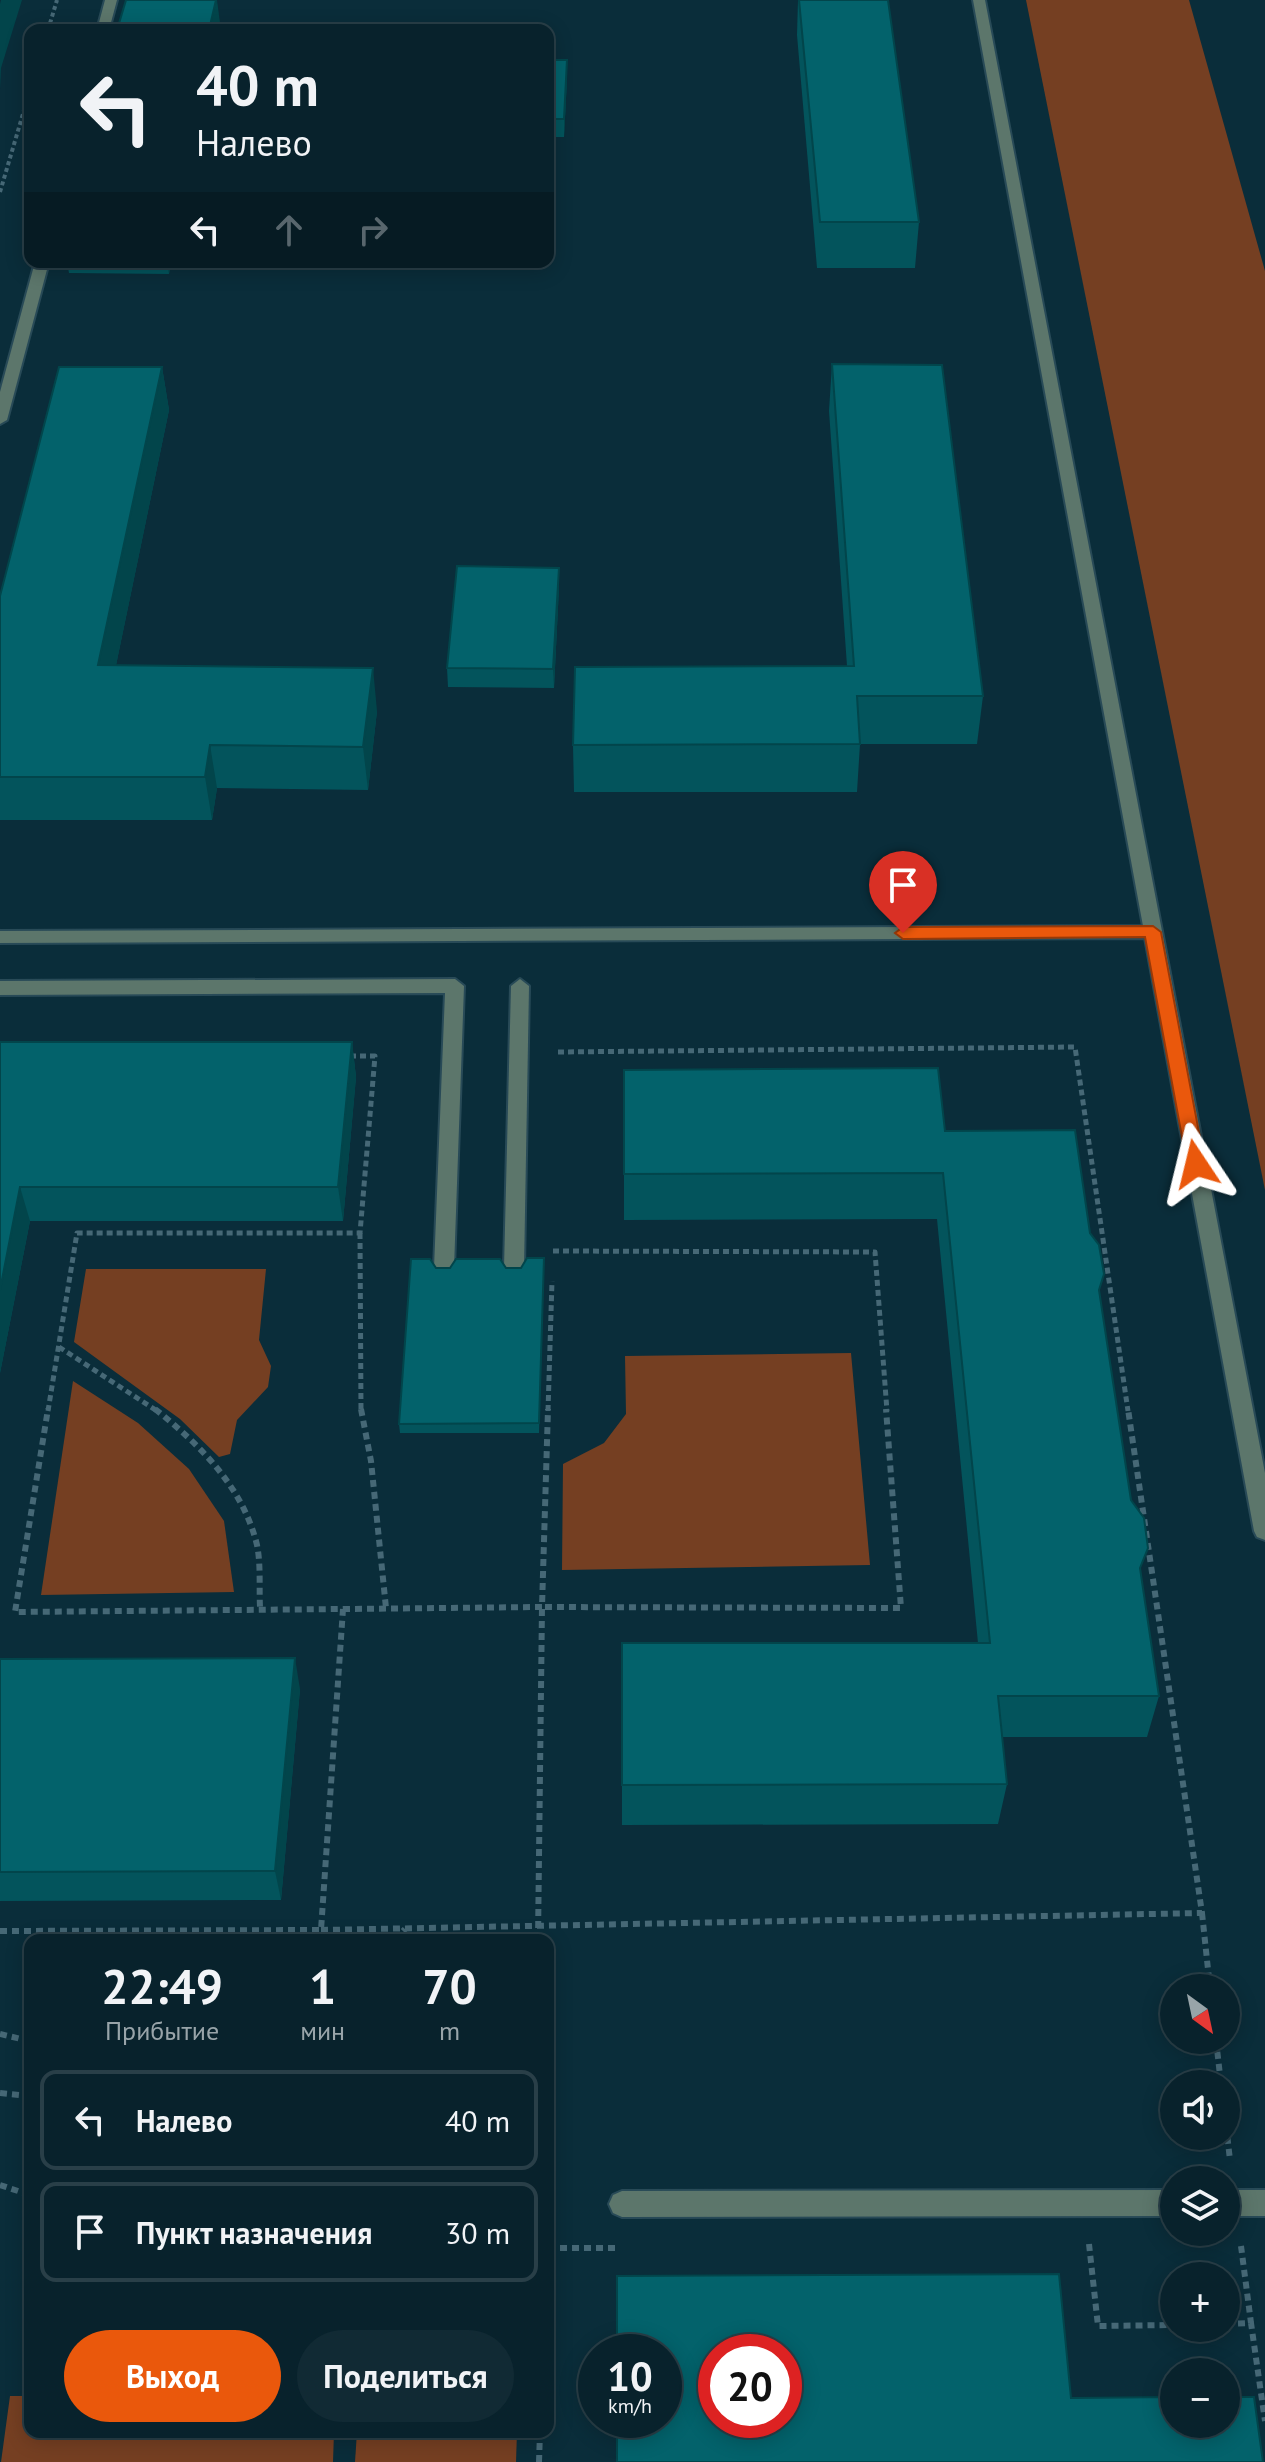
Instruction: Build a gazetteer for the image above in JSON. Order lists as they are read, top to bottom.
{
  "north": "bottom right",
  "page": {
    "turn": ["40 m", "Налево"],
    "eta": [
      "22:49",
      "Прибытие",
      "1",
      "мин",
      "70",
      "m"
    ],
    "map_buttons": ["+", "−"],
    "list": [
      {
        "name": "Налево",
        "value": "40 m"
      },
      {
        "name": "Пункт назначения",
        "value": "30 m"
      }
    ],
    "buttons": ["Выход", "Поделиться"],
    "speed": "10 km/h",
    "limit": "20"
  }
}
